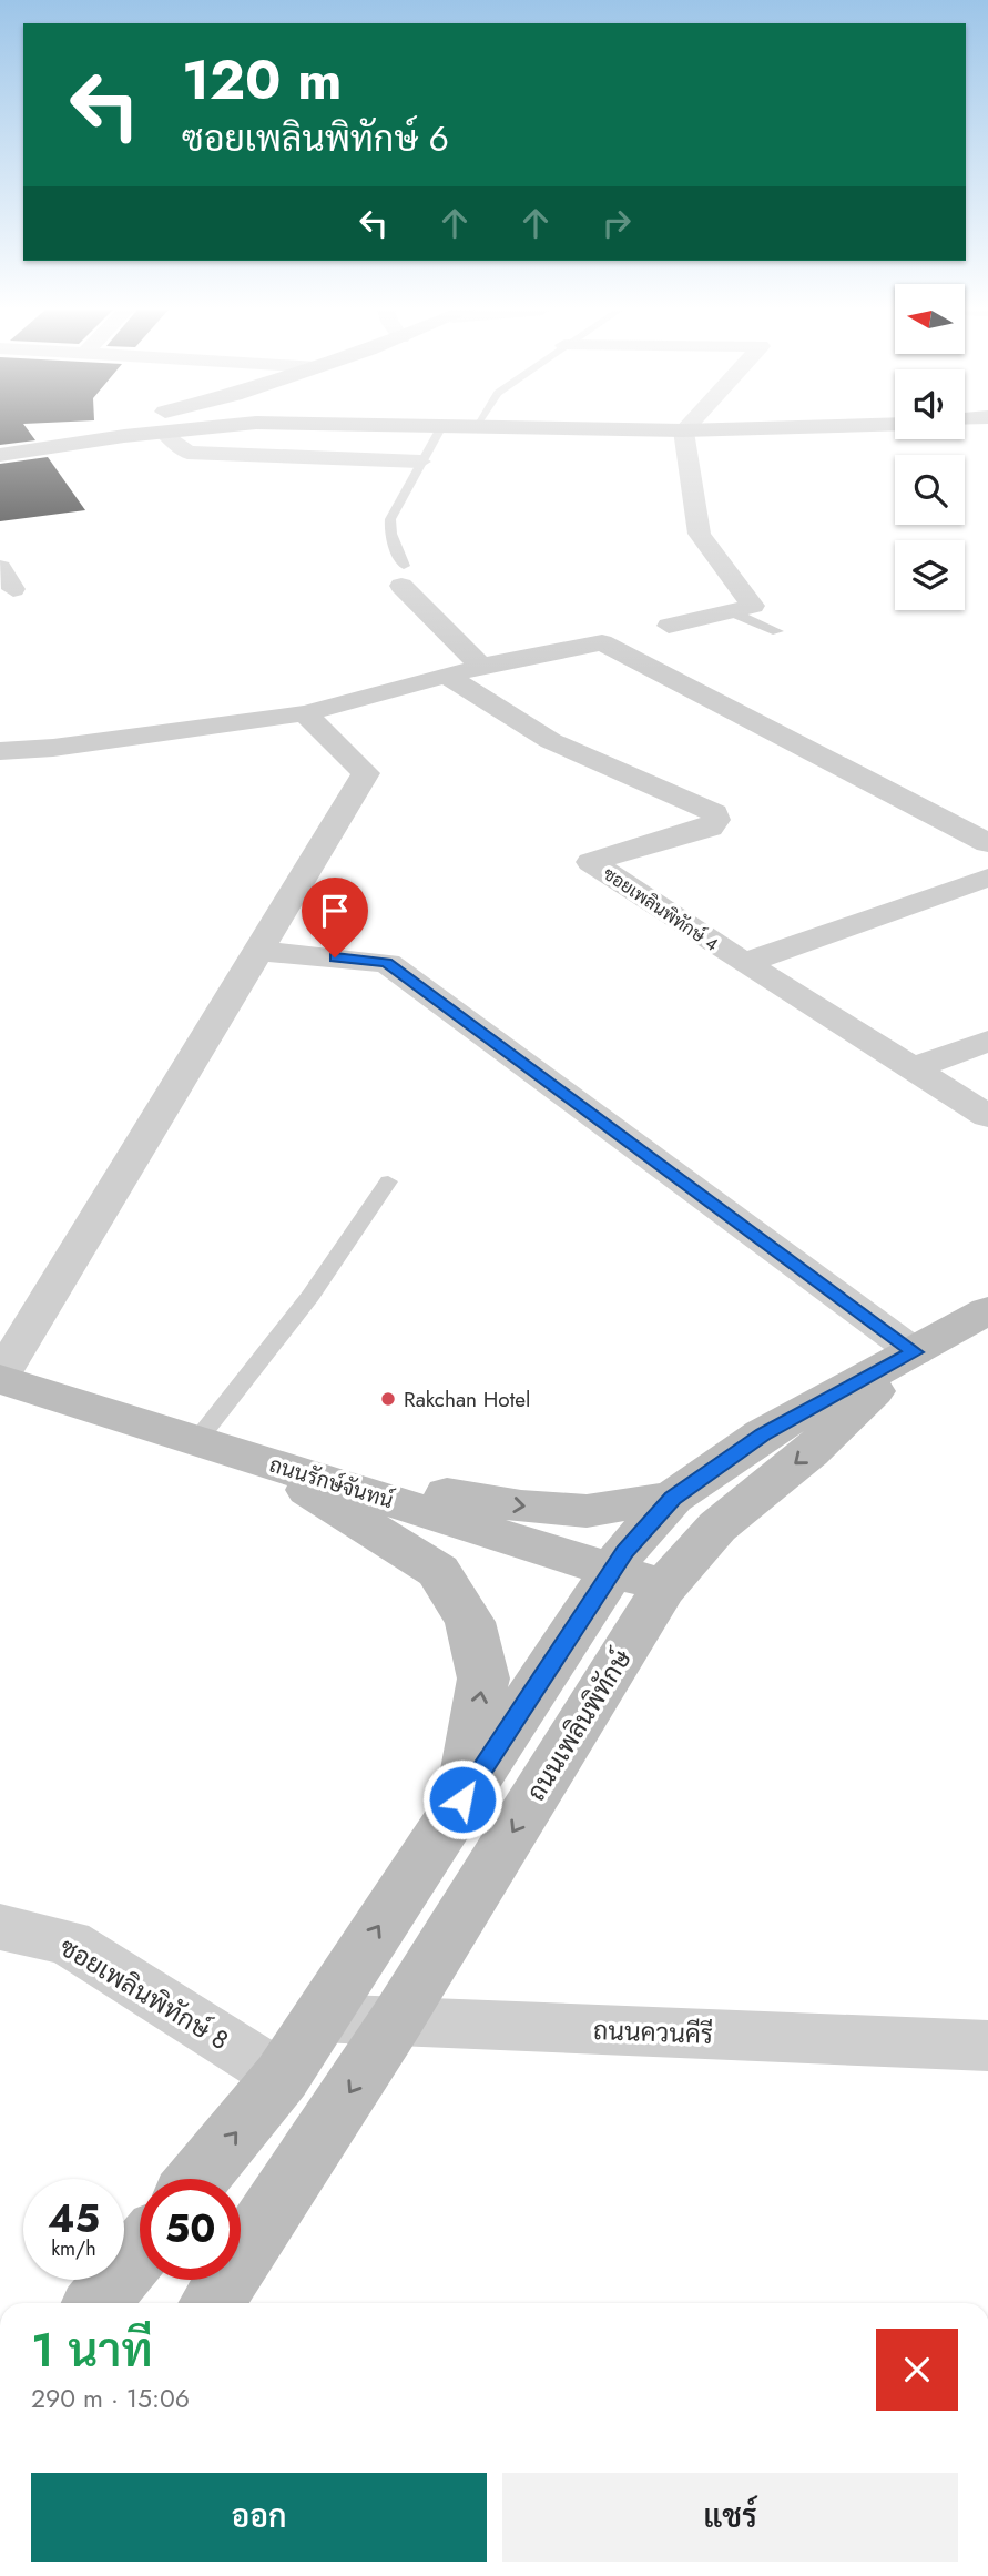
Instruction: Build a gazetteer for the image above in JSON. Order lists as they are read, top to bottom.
{
  "streets": {
    "main road": ["ถนนรักษ์จันทน์", "ถนนเพลินพิทักษ์"],
    "street": ["ซอยเพลินพิทักษ์ 4", "ซอยเพลินพิทักษ์ 8", "ถนนควนคีรี"]
  },
  "crossings": [
    ["ถนนรักษ์จันทน์", "ถนนเพลินพิทักษ์"],
    ["ถนนเพลินพิทักษ์", "ซอยเพลินพิทักษ์ 8"],
    ["ถนนเพลินพิทักษ์", "ถนนควนคีรี"]
  ],
  "places": ["Rakchan Hotel"],
  "north": "left",
  "page": {
    "turn": ["120 m", "ซอยเพลินพิทักษ์ 6"],
    "speed": "45 km/h",
    "limit": "50",
    "heading": ["1 นาที", "290 m · 15:06"],
    "buttons": ["ออก", "แชร์"]
  }
}
